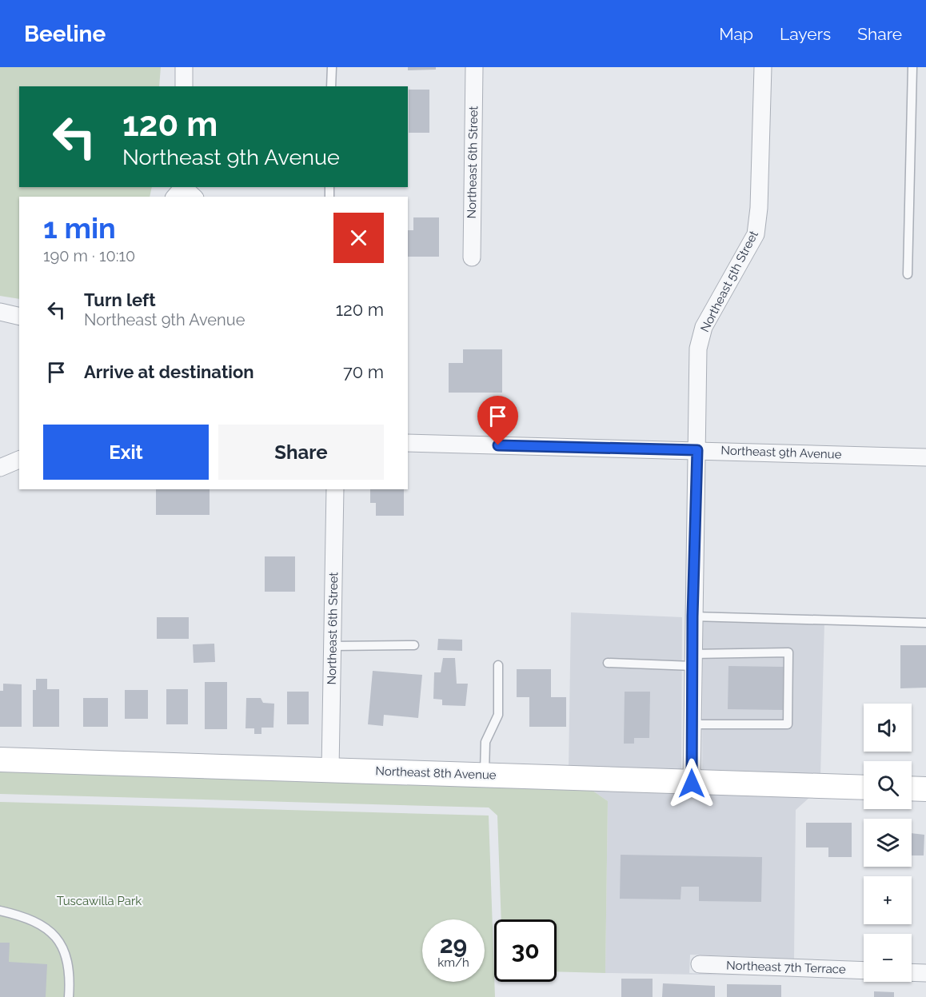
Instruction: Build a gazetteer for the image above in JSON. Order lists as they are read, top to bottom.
{
  "streets": {
    "main road": ["Northeast 8th Avenue"],
    "street": [
      "Northeast 6th Street",
      "Northeast 5th Street",
      "Northeast 9th Avenue",
      "Northeast 7th Terrace"
    ]
  },
  "crossings": [
    ["Northeast 6th Street", "Northeast 8th Avenue"],
    ["Northeast 5th Street", "Northeast 9th Avenue"],
    ["Northeast 5th Street", "Northeast 8th Avenue"]
  ],
  "parks": ["Tuscawilla Park"],
  "page": {
    "header": "Beeline",
    "nav": ["Map", "Layers", "Share"],
    "turn": ["120 m", "Northeast 9th Avenue"],
    "heading": ["1 min", "190 m · 10:10"],
    "list": [
      {
        "name": "Turn left",
        "note": "Northeast 9th Avenue",
        "value": "120 m"
      },
      {
        "name": "Arrive at destination",
        "value": "70 m"
      }
    ],
    "buttons": ["Exit", "Share"],
    "map_buttons": ["+", "−"],
    "speed": "29 km/h",
    "limit": "30"
  }
}
